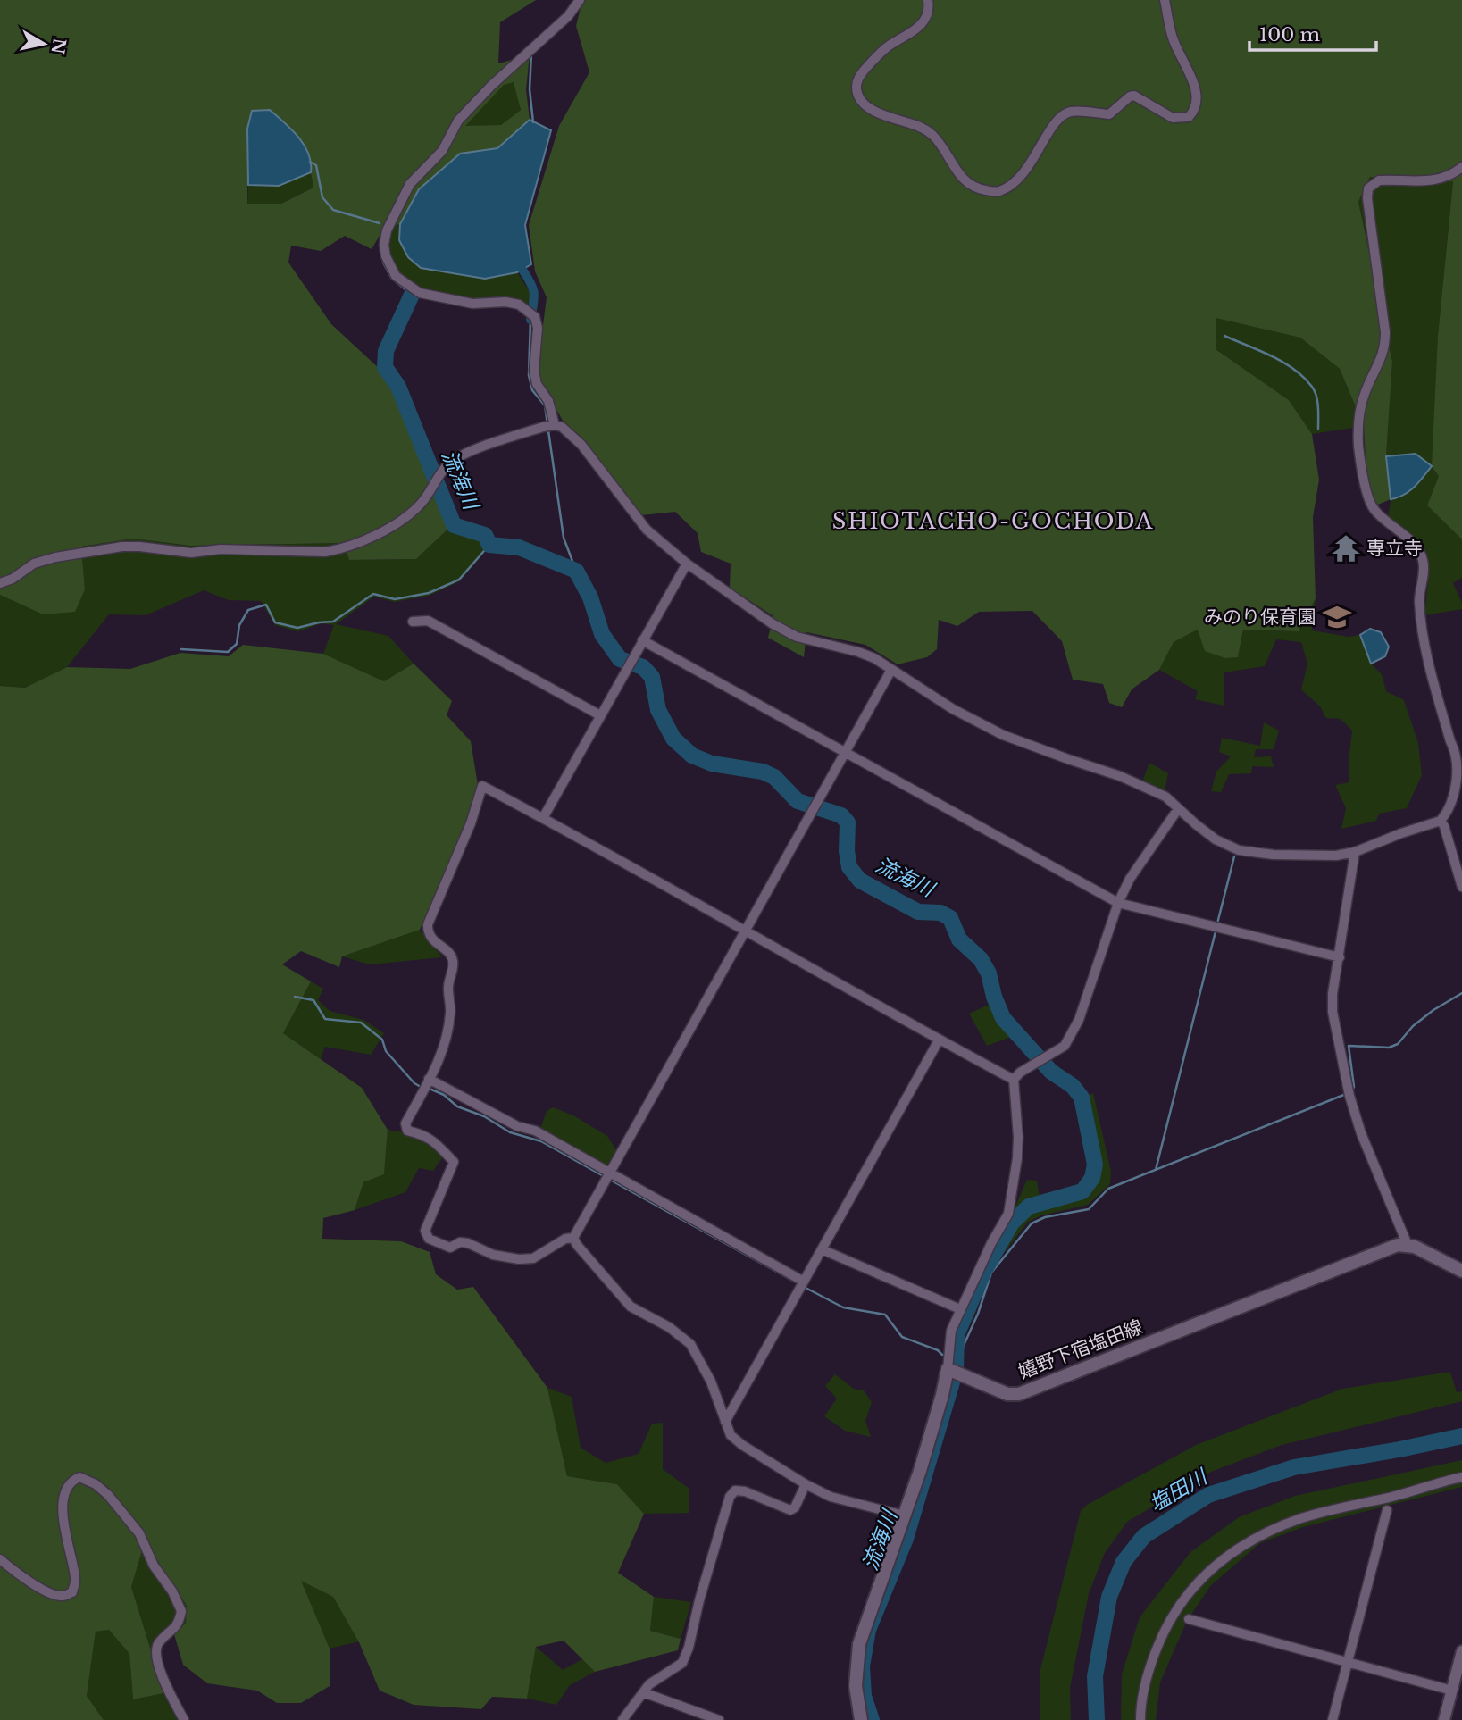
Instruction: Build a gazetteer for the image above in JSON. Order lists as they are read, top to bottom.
{
  "streets": {
    "main road": ["嬉野下宿塩田線"]
  },
  "districts": ["SHIOTACHO-GOCHODA"],
  "water": ["流海川", "塩田川"],
  "places": {
    "temple": ["専立寺"],
    "school or university": ["みのり保育園"]
  },
  "scale_bar": "100 m",
  "north": "right"
}
